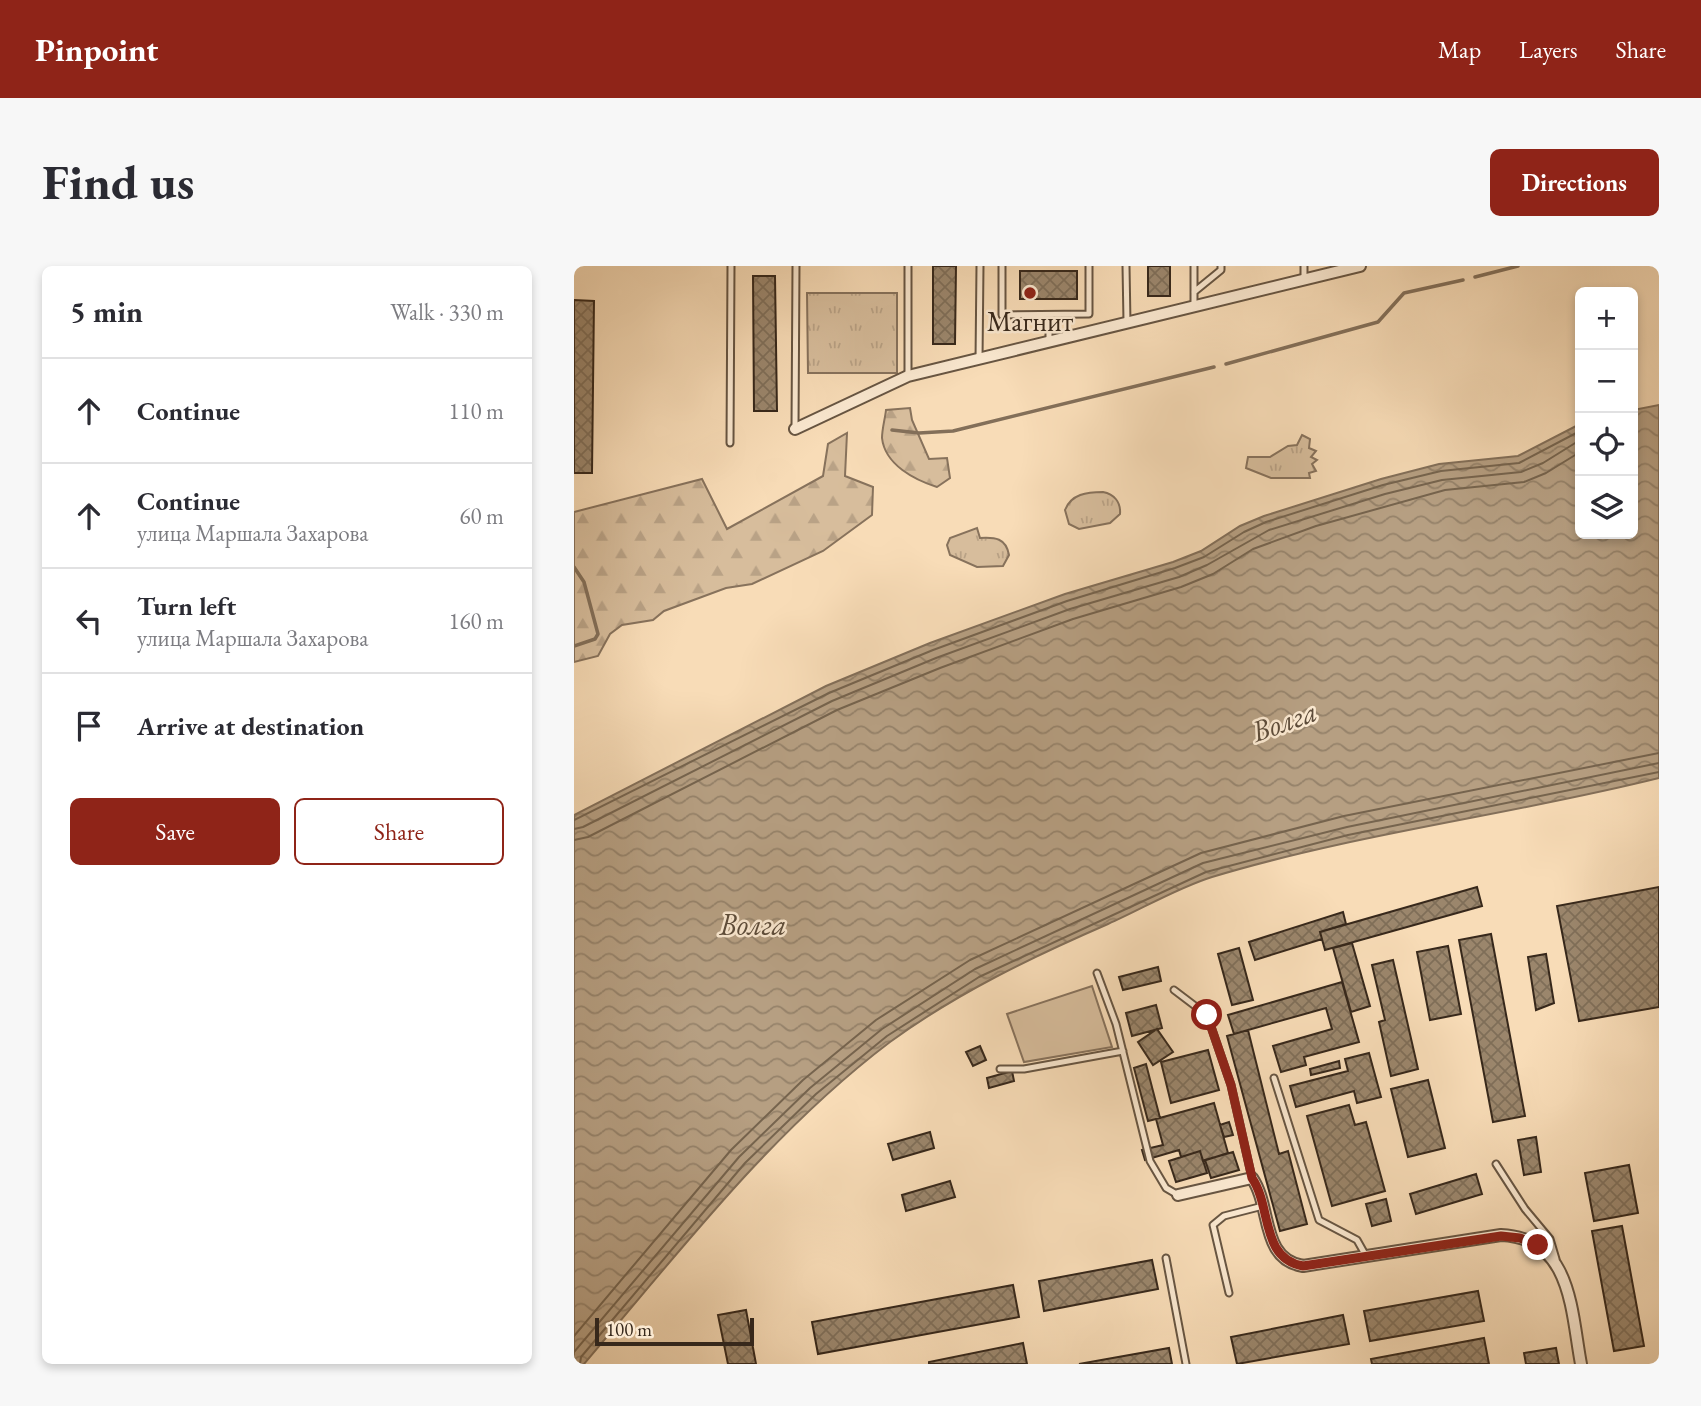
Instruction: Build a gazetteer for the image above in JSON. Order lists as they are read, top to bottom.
{
  "water": ["Волга"],
  "places": ["Магнит"],
  "scale_bar": "100 m",
  "page": {
    "header": "Pinpoint",
    "nav": ["Map", "Layers", "Share"],
    "buttons": [
      "Directions",
      ["Save", "Share"]
    ],
    "title": "Find us",
    "heading": ["5 min", "Walk · 330 m"],
    "map_buttons": ["+", "−"],
    "list": [
      ["Continue", "110 m"],
      ["Continue", "улица Маршала Захарова", "60 m"],
      ["Turn left", "улица Маршала Захарова", "160 m"],
      "Arrive at destination"
    ],
    "scale": "100 m"
  }
}
